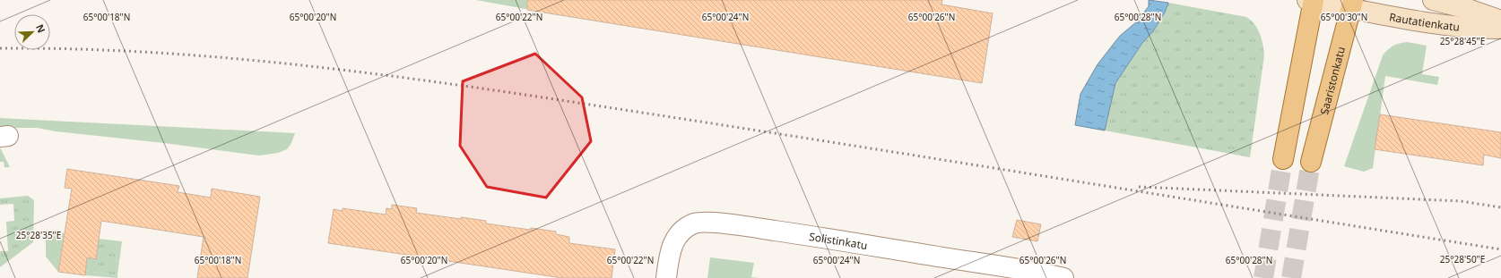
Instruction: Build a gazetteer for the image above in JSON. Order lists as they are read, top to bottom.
{
  "streets": {
    "main road": ["Saaristonkatu"],
    "street": ["Rautatienkatu", "Solistinkatu"]
  },
  "crossings": [
    ["Rautatienkatu", "Saaristonkatu"]
  ],
  "north": "top right",
  "coordinates": [
    "65°00'18\"N",
    "65°00'20\"N",
    "65°00'24\"N",
    "65°00'28\"N",
    "65°00'30\"N",
    "65°00'22\"N",
    "65°00'26\"N",
    "25°28'45\"E",
    "25°28'35\"E",
    "25°28'50\"E"
  ]
}
